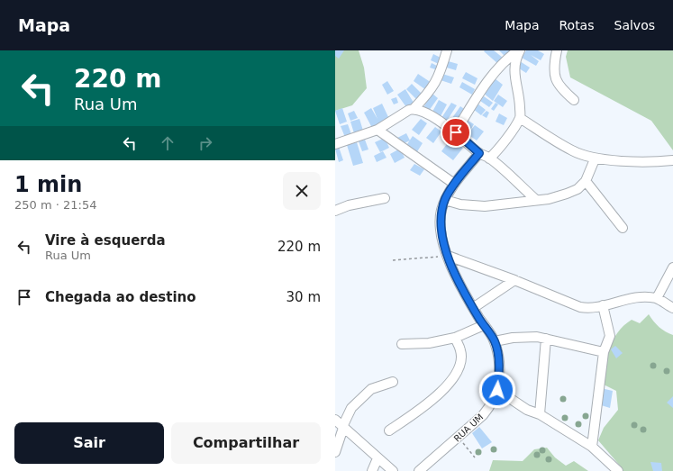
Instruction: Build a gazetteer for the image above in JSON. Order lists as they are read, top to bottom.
{
  "streets": {
    "street": ["RUA UM"]
  },
  "page": {
    "header": "Mapa",
    "nav": ["Mapa", "Rotas", "Salvos"],
    "turn": ["220 m", "Rua Um"],
    "heading": ["1 min", "250 m · 21:54"],
    "list": [
      {
        "name": "Vire à esquerda",
        "note": "Rua Um",
        "value": "220 m"
      },
      {
        "name": "Chegada ao destino",
        "value": "30 m"
      }
    ],
    "buttons": ["Sair", "Compartilhar"]
  }
}
